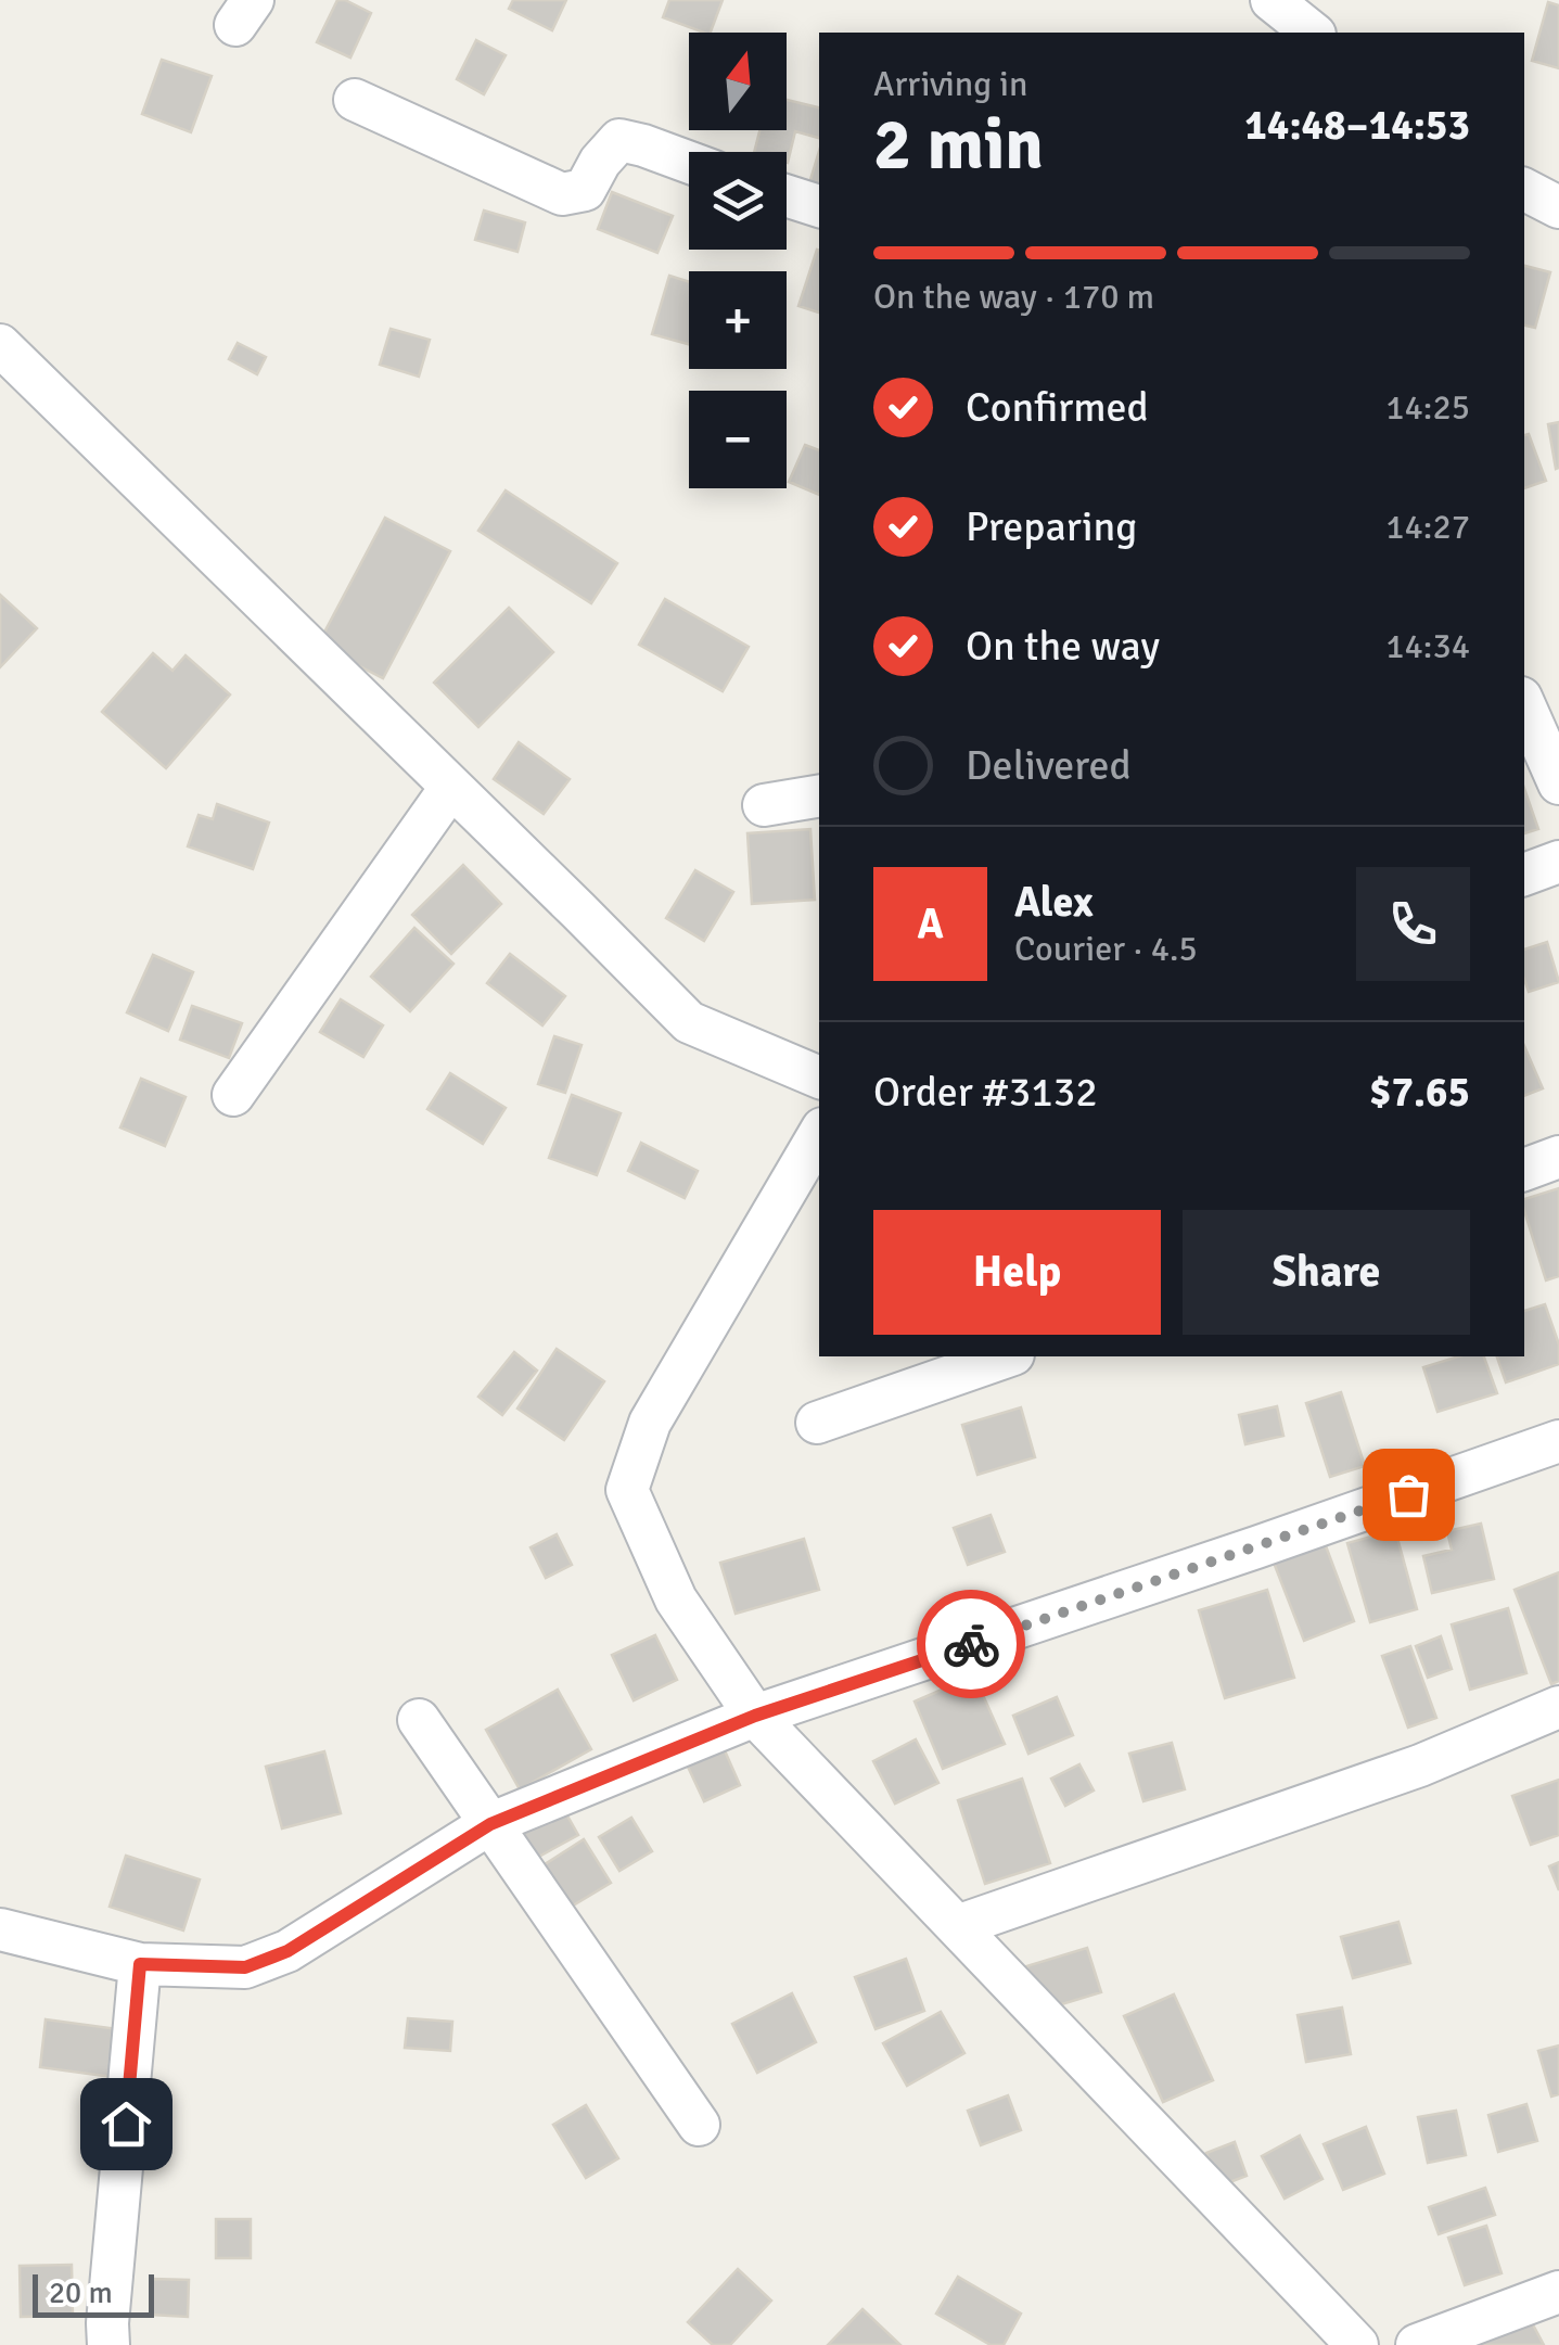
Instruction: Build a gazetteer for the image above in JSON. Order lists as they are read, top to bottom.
{
  "scale_bar": "20 m",
  "north": "top",
  "page": {
    "map_buttons": ["+", "−"],
    "heading": ["2 min", "Arriving in", "14:48–14:53"],
    "panel": [
      "Alex",
      "Courier · 4.5",
      "Order #3132",
      "$7.65"
    ],
    "bar": "On the way · 170 m",
    "list": [
      ["Confirmed", "14:25"],
      ["Preparing", "14:27"],
      ["On the way", "14:34"],
      "Delivered"
    ],
    "round": "A",
    "buttons": ["Help", "Share"],
    "scale": "20 m"
  }
}
